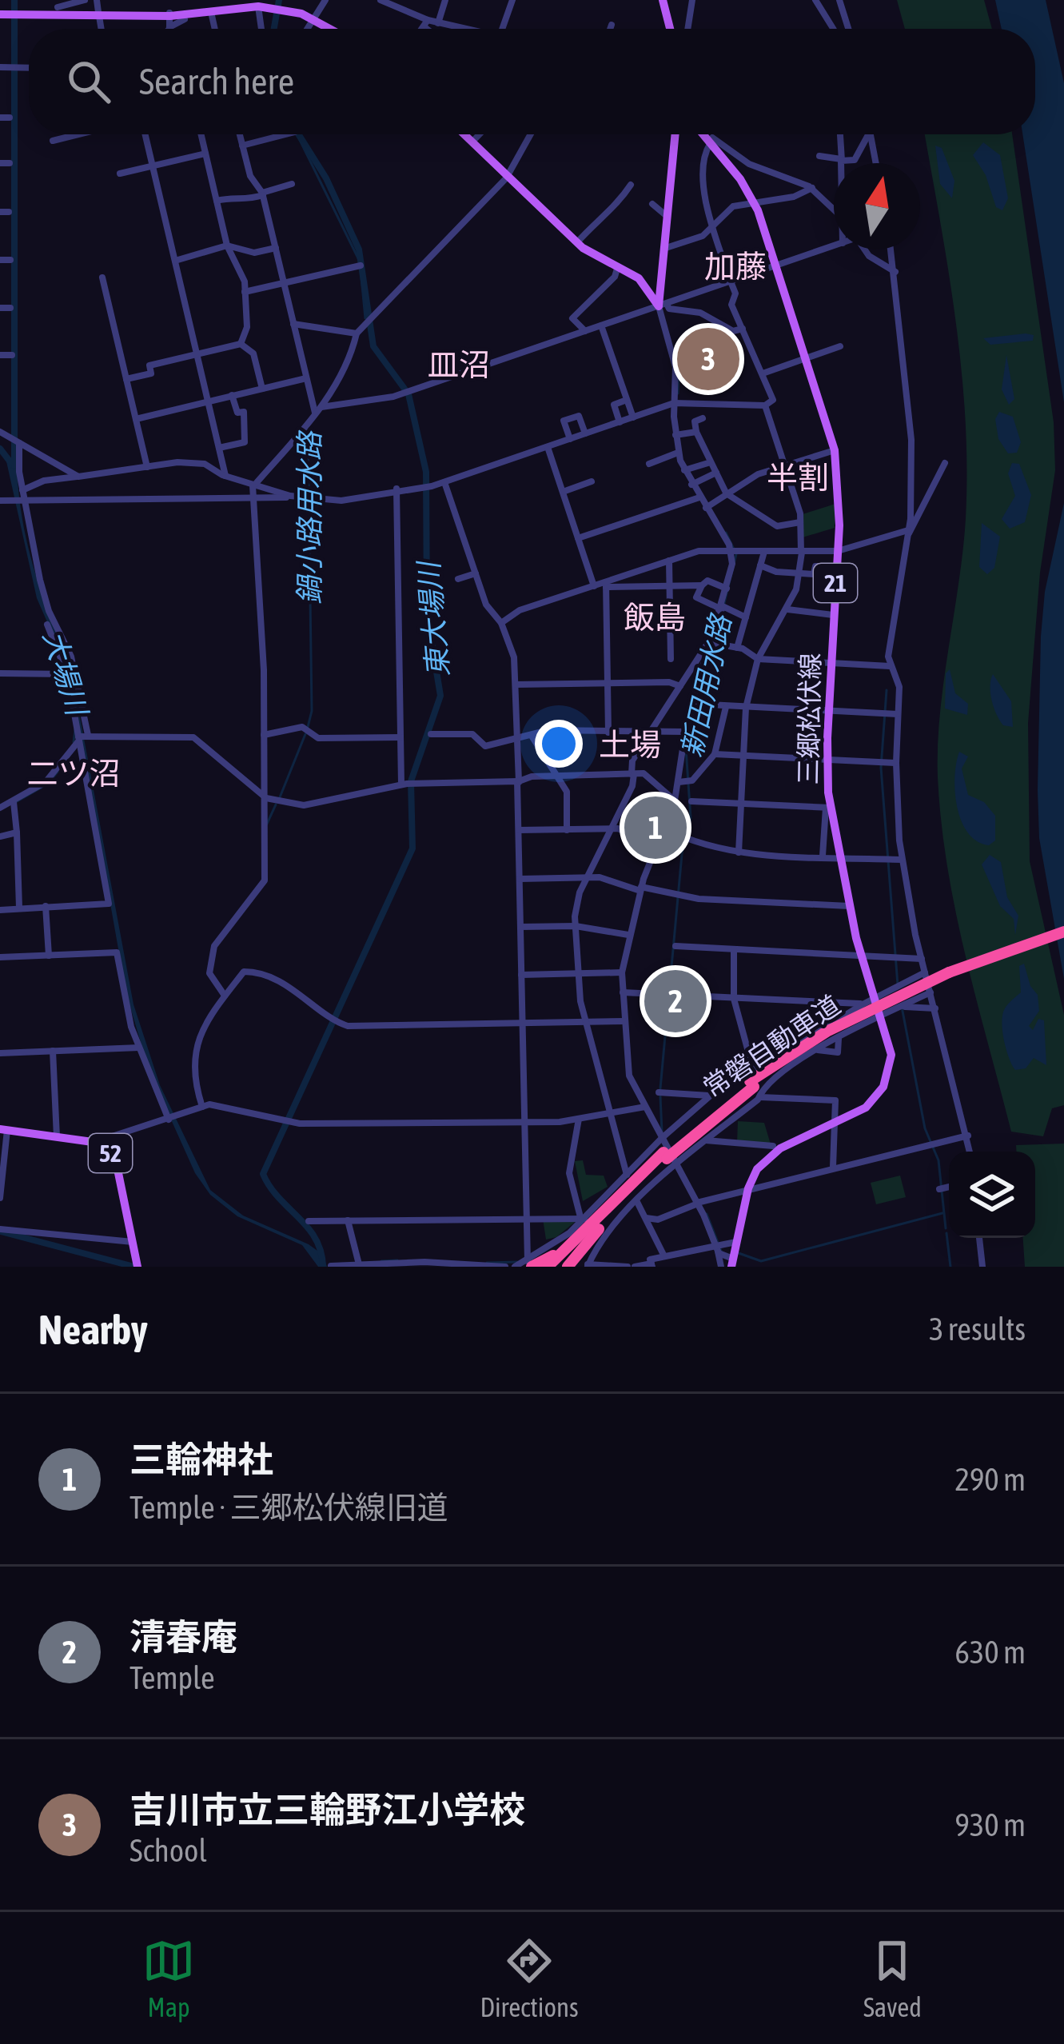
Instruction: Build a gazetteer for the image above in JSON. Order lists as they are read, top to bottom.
{
  "streets": {
    "highway": ["常磐自動車道"],
    "main road": ["21", "三郷松伏線", "52"]
  },
  "districts": [
    "加藤",
    "皿沼",
    "半割",
    "飯島",
    "土場",
    "二ツ沼"
  ],
  "water": [
    "鍋小路用水路",
    "東大場川",
    "大場川",
    "新田用水路"
  ],
  "north": "top",
  "page": {
    "search": "Search here",
    "pins": ["3", "1", "2"],
    "heading": ["Nearby", "3 results"],
    "list": [
      {
        "mark": "1",
        "name": "三輪神社",
        "note": "Temple · 三郷松伏線旧道",
        "value": "290 m"
      },
      {
        "mark": "2",
        "name": "清春庵",
        "note": "Temple",
        "value": "630 m"
      },
      {
        "mark": "3",
        "name": "吉川市立三輪野江小学校",
        "note": "School",
        "value": "930 m"
      }
    ],
    "nav": ["Map", "Directions", "Saved"]
  }
}
